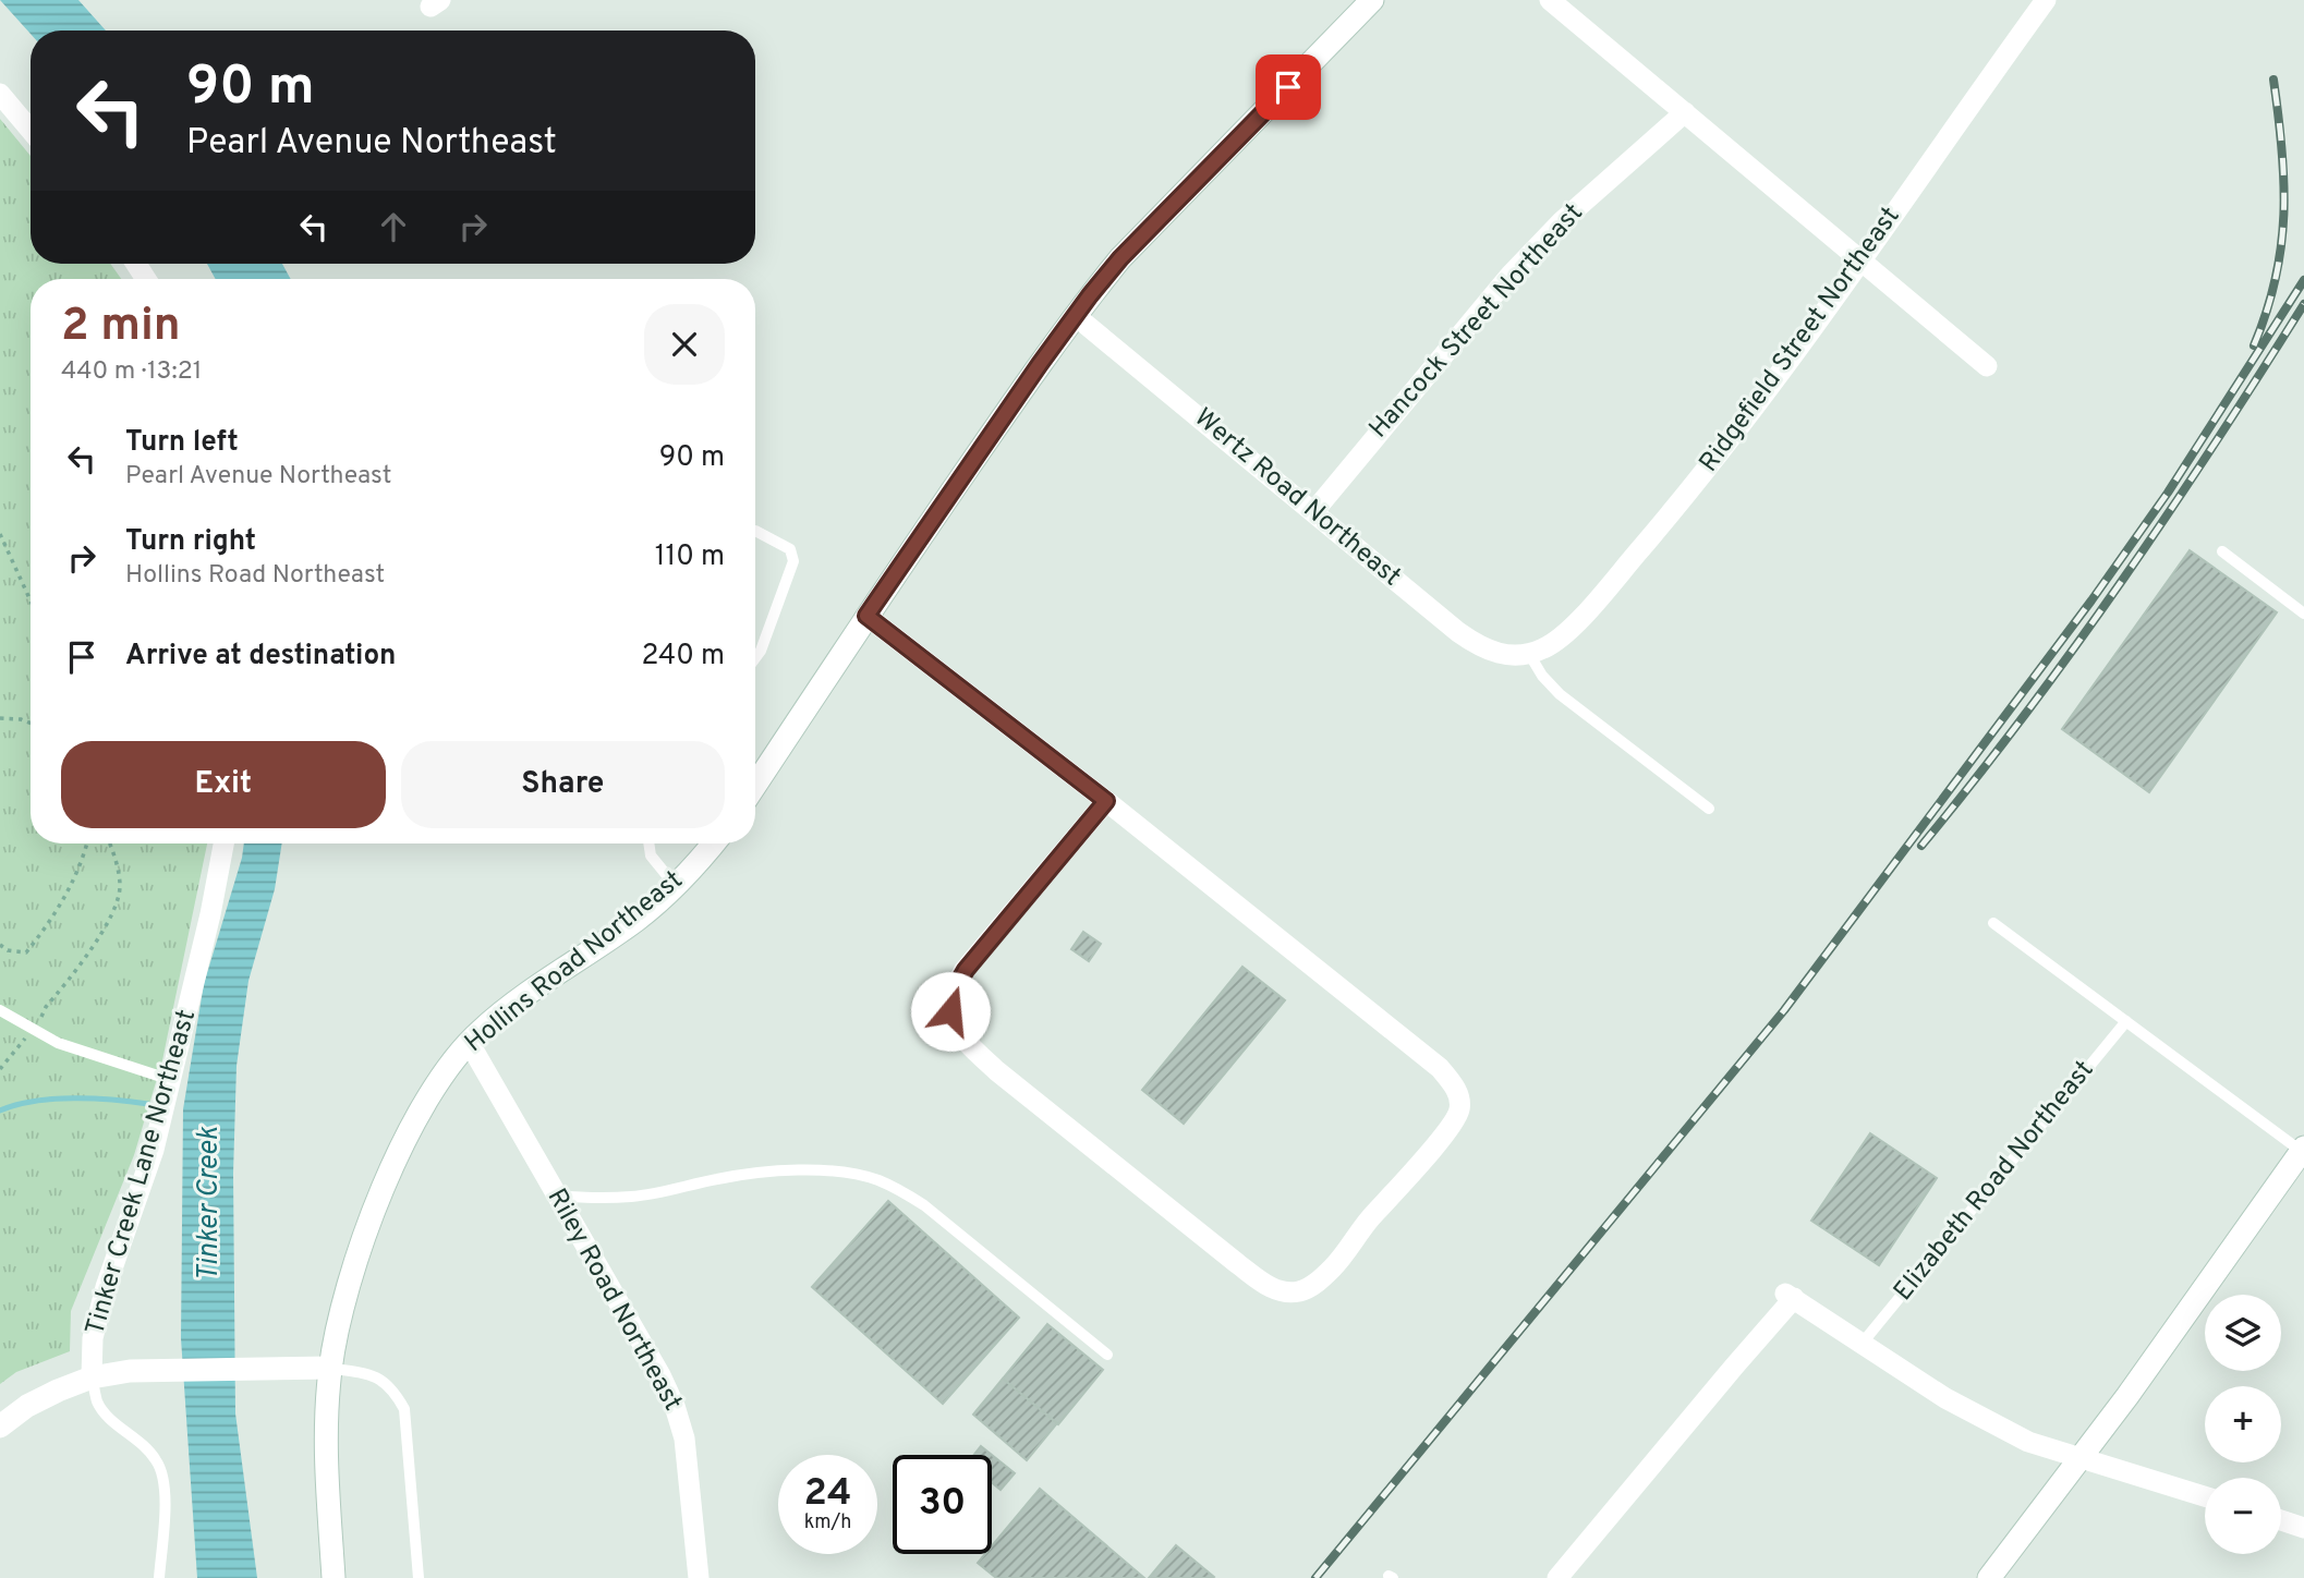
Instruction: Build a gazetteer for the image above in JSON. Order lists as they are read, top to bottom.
{
  "streets": {
    "main road": ["Hollins Road Northeast"],
    "street": [
      "Hancock Street Northeast",
      "Ridgefield Street Northeast",
      "Wertz Road Northeast",
      "Tinker Creek Lane Northeast",
      "Riley Road Northeast"
    ],
    "lane": ["Elizabeth Road Northeast"]
  },
  "crossings": [
    ["Hancock Street Northeast", "Wertz Road Northeast"],
    ["Ridgefield Street Northeast", "Wertz Road Northeast"],
    ["Hollins Road Northeast", "Riley Road Northeast"]
  ],
  "water": ["Tinker Creek"],
  "page": {
    "turn": ["90 m", "Pearl Avenue Northeast"],
    "heading": ["2 min", "440 m · 13:21"],
    "list": [
      {
        "name": "Turn left",
        "note": "Pearl Avenue Northeast",
        "value": "90 m"
      },
      {
        "name": "Turn right",
        "note": "Hollins Road Northeast",
        "value": "110 m"
      },
      {
        "name": "Arrive at destination",
        "value": "240 m"
      }
    ],
    "buttons": ["Exit", "Share"],
    "map_buttons": ["+", "−"],
    "speed": "24 km/h",
    "limit": "30"
  }
}
